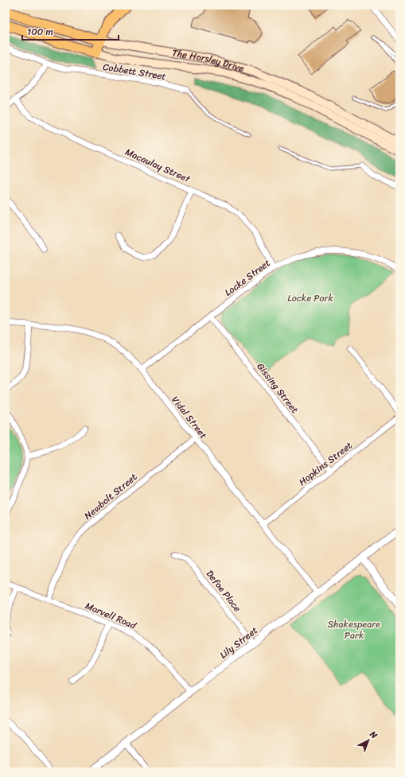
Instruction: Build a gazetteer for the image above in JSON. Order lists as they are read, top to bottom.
{
  "streets": {
    "main road": ["The Horsley Drive"],
    "street": [
      "Cobbett Street",
      "Macaulay Street",
      "Locke Street",
      "Gissing Street",
      "Vidal Street",
      "Hopkins Street",
      "Newbolt Street",
      "Defoe Place",
      "Marvell Road",
      "Lily Street"
    ]
  },
  "crossings": [
    ["Macaulay Street", "Locke Street"],
    ["Locke Street", "Gissing Street"],
    ["Locke Street", "Vidal Street"],
    ["Gissing Street", "Hopkins Street"],
    ["Vidal Street", "Hopkins Street"],
    ["Vidal Street", "Newbolt Street"],
    ["Vidal Street", "Lily Street"],
    ["Newbolt Street", "Marvell Road"],
    ["Defoe Place", "Lily Street"],
    ["Marvell Road", "Lily Street"]
  ],
  "parks": ["Locke Park", "Shakespeare Park"],
  "scale_bar": "100 m",
  "north": "top right"
}
